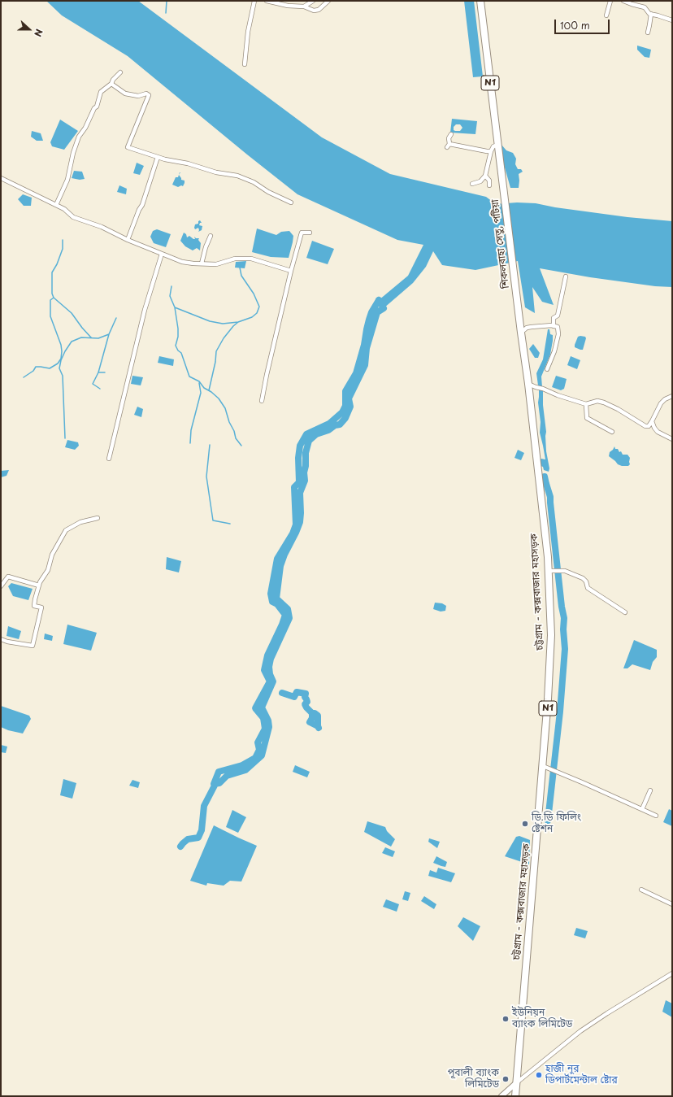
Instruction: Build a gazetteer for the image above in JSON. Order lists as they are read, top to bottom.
{
  "streets": {
    "highway": ["N1", "শিকলবাহা সেতু, পটিয়া", "চট্টগ্রাম - কক্সবাজার মহাসড়ক"]
  },
  "crossings": [
    ["N1", "শিকলবাহা সেতু, পটিয়া"],
    ["শিকলবাহা সেতু, পটিয়া", "চট্টগ্রাম - কক্সবাজার মহাসড়ক"]
  ],
  "places": [
    "ডি.ডি ফিলিং ষ্টেশন",
    "ইউনিয়ন ব্যাংক লিমিটেড",
    "হাজী নুর ডিপার্টমেন্টাল ষ্টোর",
    "পূবালী ব্যাংক লিমিটেড"
  ],
  "scale_bar": "100 m",
  "north": "right"
}
